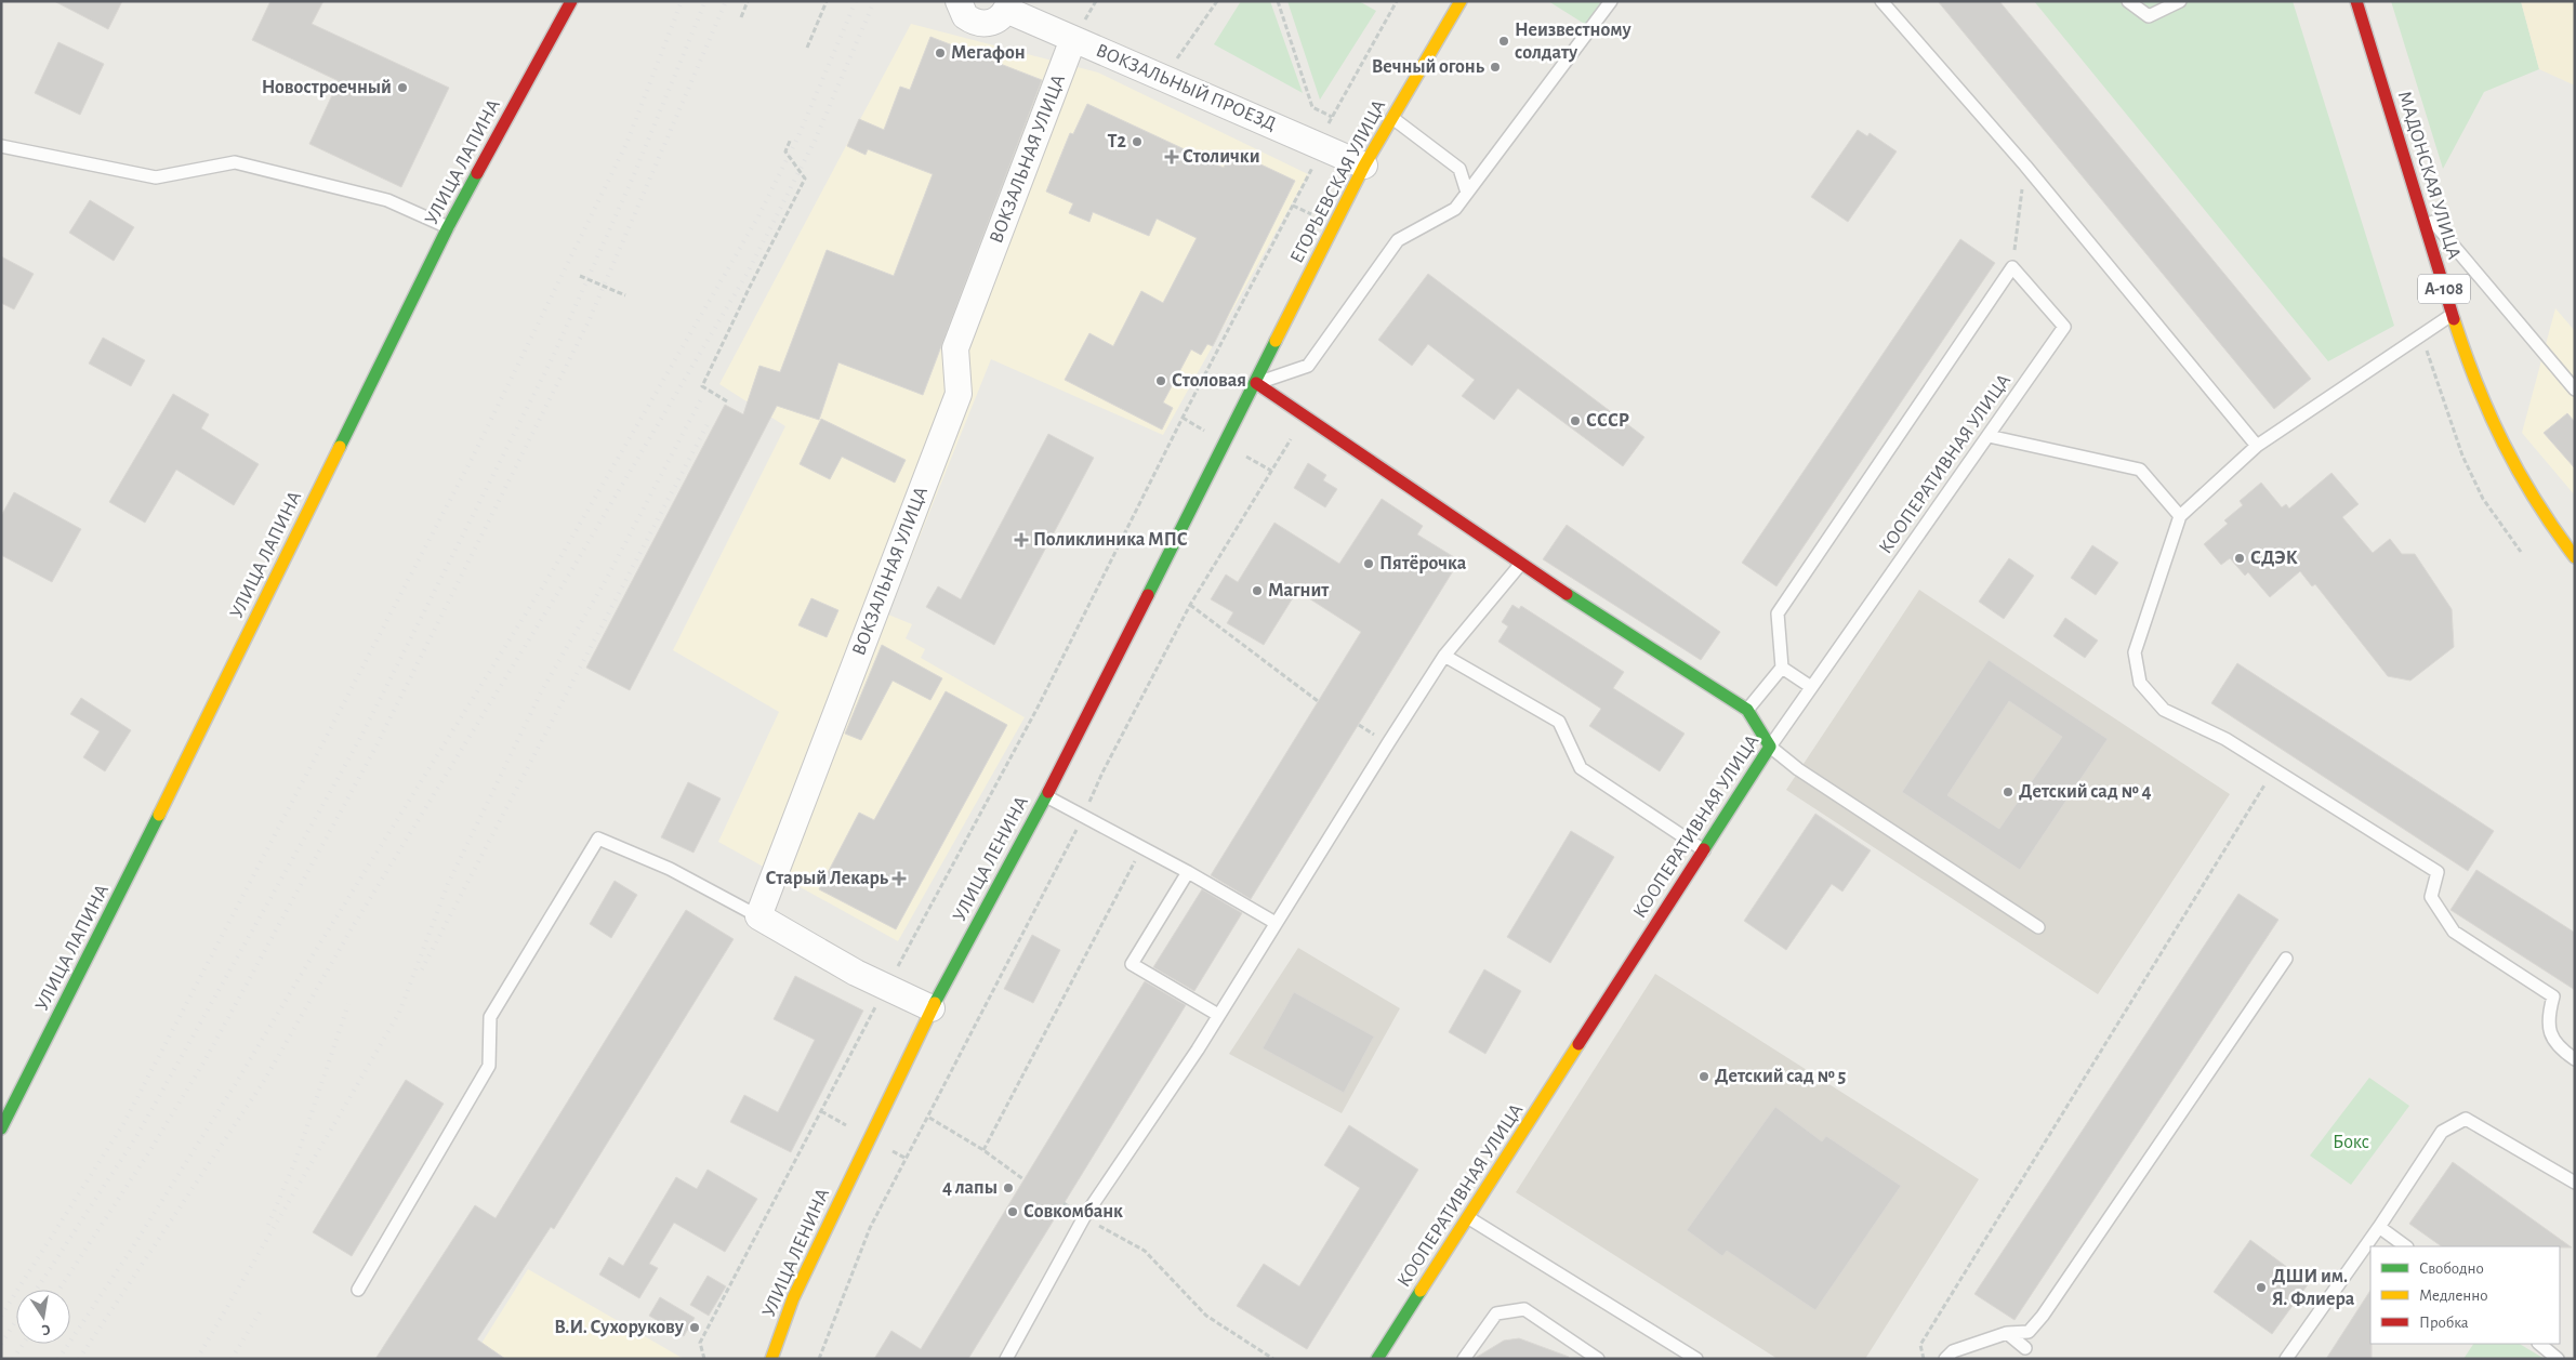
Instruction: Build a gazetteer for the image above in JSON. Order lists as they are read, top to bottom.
{
  "streets": {
    "main road": [
      "УЛИЦА ЛАПИНА",
      "МАДОНСКАЯ УЛИЦА",
      "ЕГОРЬЕВСКАЯ УЛИЦА",
      "А-108",
      "КООПЕРАТИВНАЯ УЛИЦА",
      "УЛИЦА ЛЕНИНА"
    ],
    "street": ["ВОКЗАЛЬНЫЙ ПРОЕЗД", "ВОКЗАЛЬНАЯ УЛИЦА"]
  },
  "crossings": [
    ["ВОКЗАЛЬНЫЙ ПРОЕЗД", "ВОКЗАЛЬНАЯ УЛИЦА"],
    ["ВОКЗАЛЬНЫЙ ПРОЕЗД", "ЕГОРЬЕВСКАЯ УЛИЦА"],
    ["ЕГОРЬЕВСКАЯ УЛИЦА", "УЛИЦА ЛЕНИНА"]
  ],
  "parks": ["Бокс"],
  "places": {
    "other": [
      "Неизвестному солдату",
      "Мегафон",
      "Вечный огонь",
      "Новостроечный",
      "T2",
      "Столовая",
      "СССР",
      "СДЭК",
      "Пятёрочка",
      "Магнит",
      "Детский сад № 4",
      "Детский сад № 5",
      "4 лапы",
      "Совкомбанк",
      "ДШИ им. Я. Флиера",
      "В.И. Сухорукову"
    ],
    "health": ["Столички", "Поликлиника МПС", "Старый Лекарь"]
  },
  "legend": ["Свободно", "Медленно", "Пробка"],
  "north": "bottom"
}
